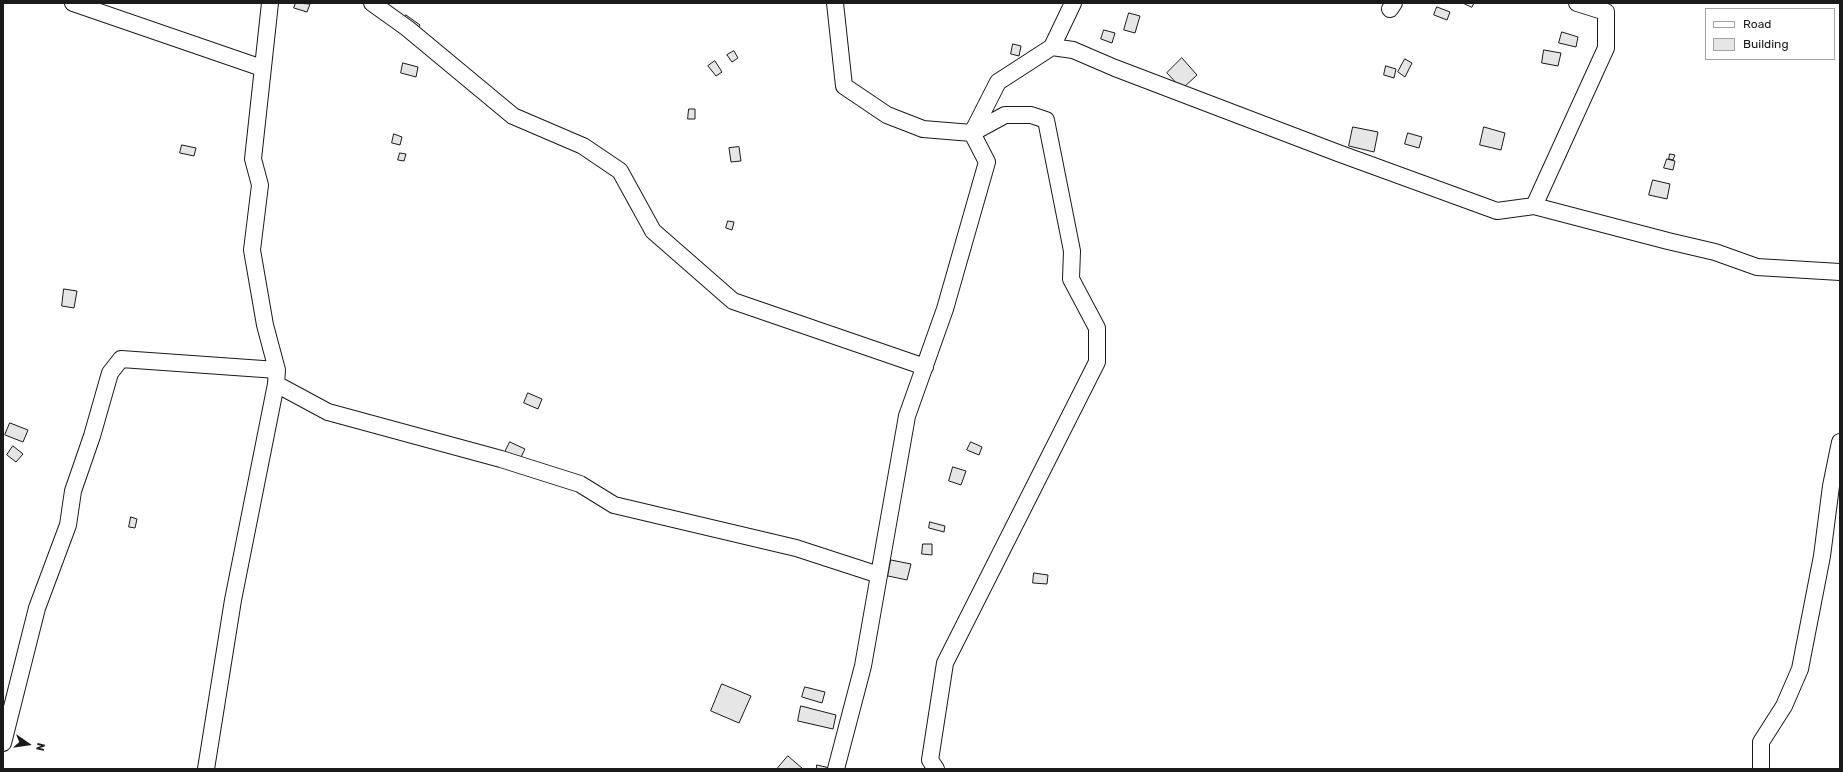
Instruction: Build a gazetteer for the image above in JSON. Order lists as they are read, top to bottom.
{
  "legend": ["Road", "Building"],
  "north": "right"
}
